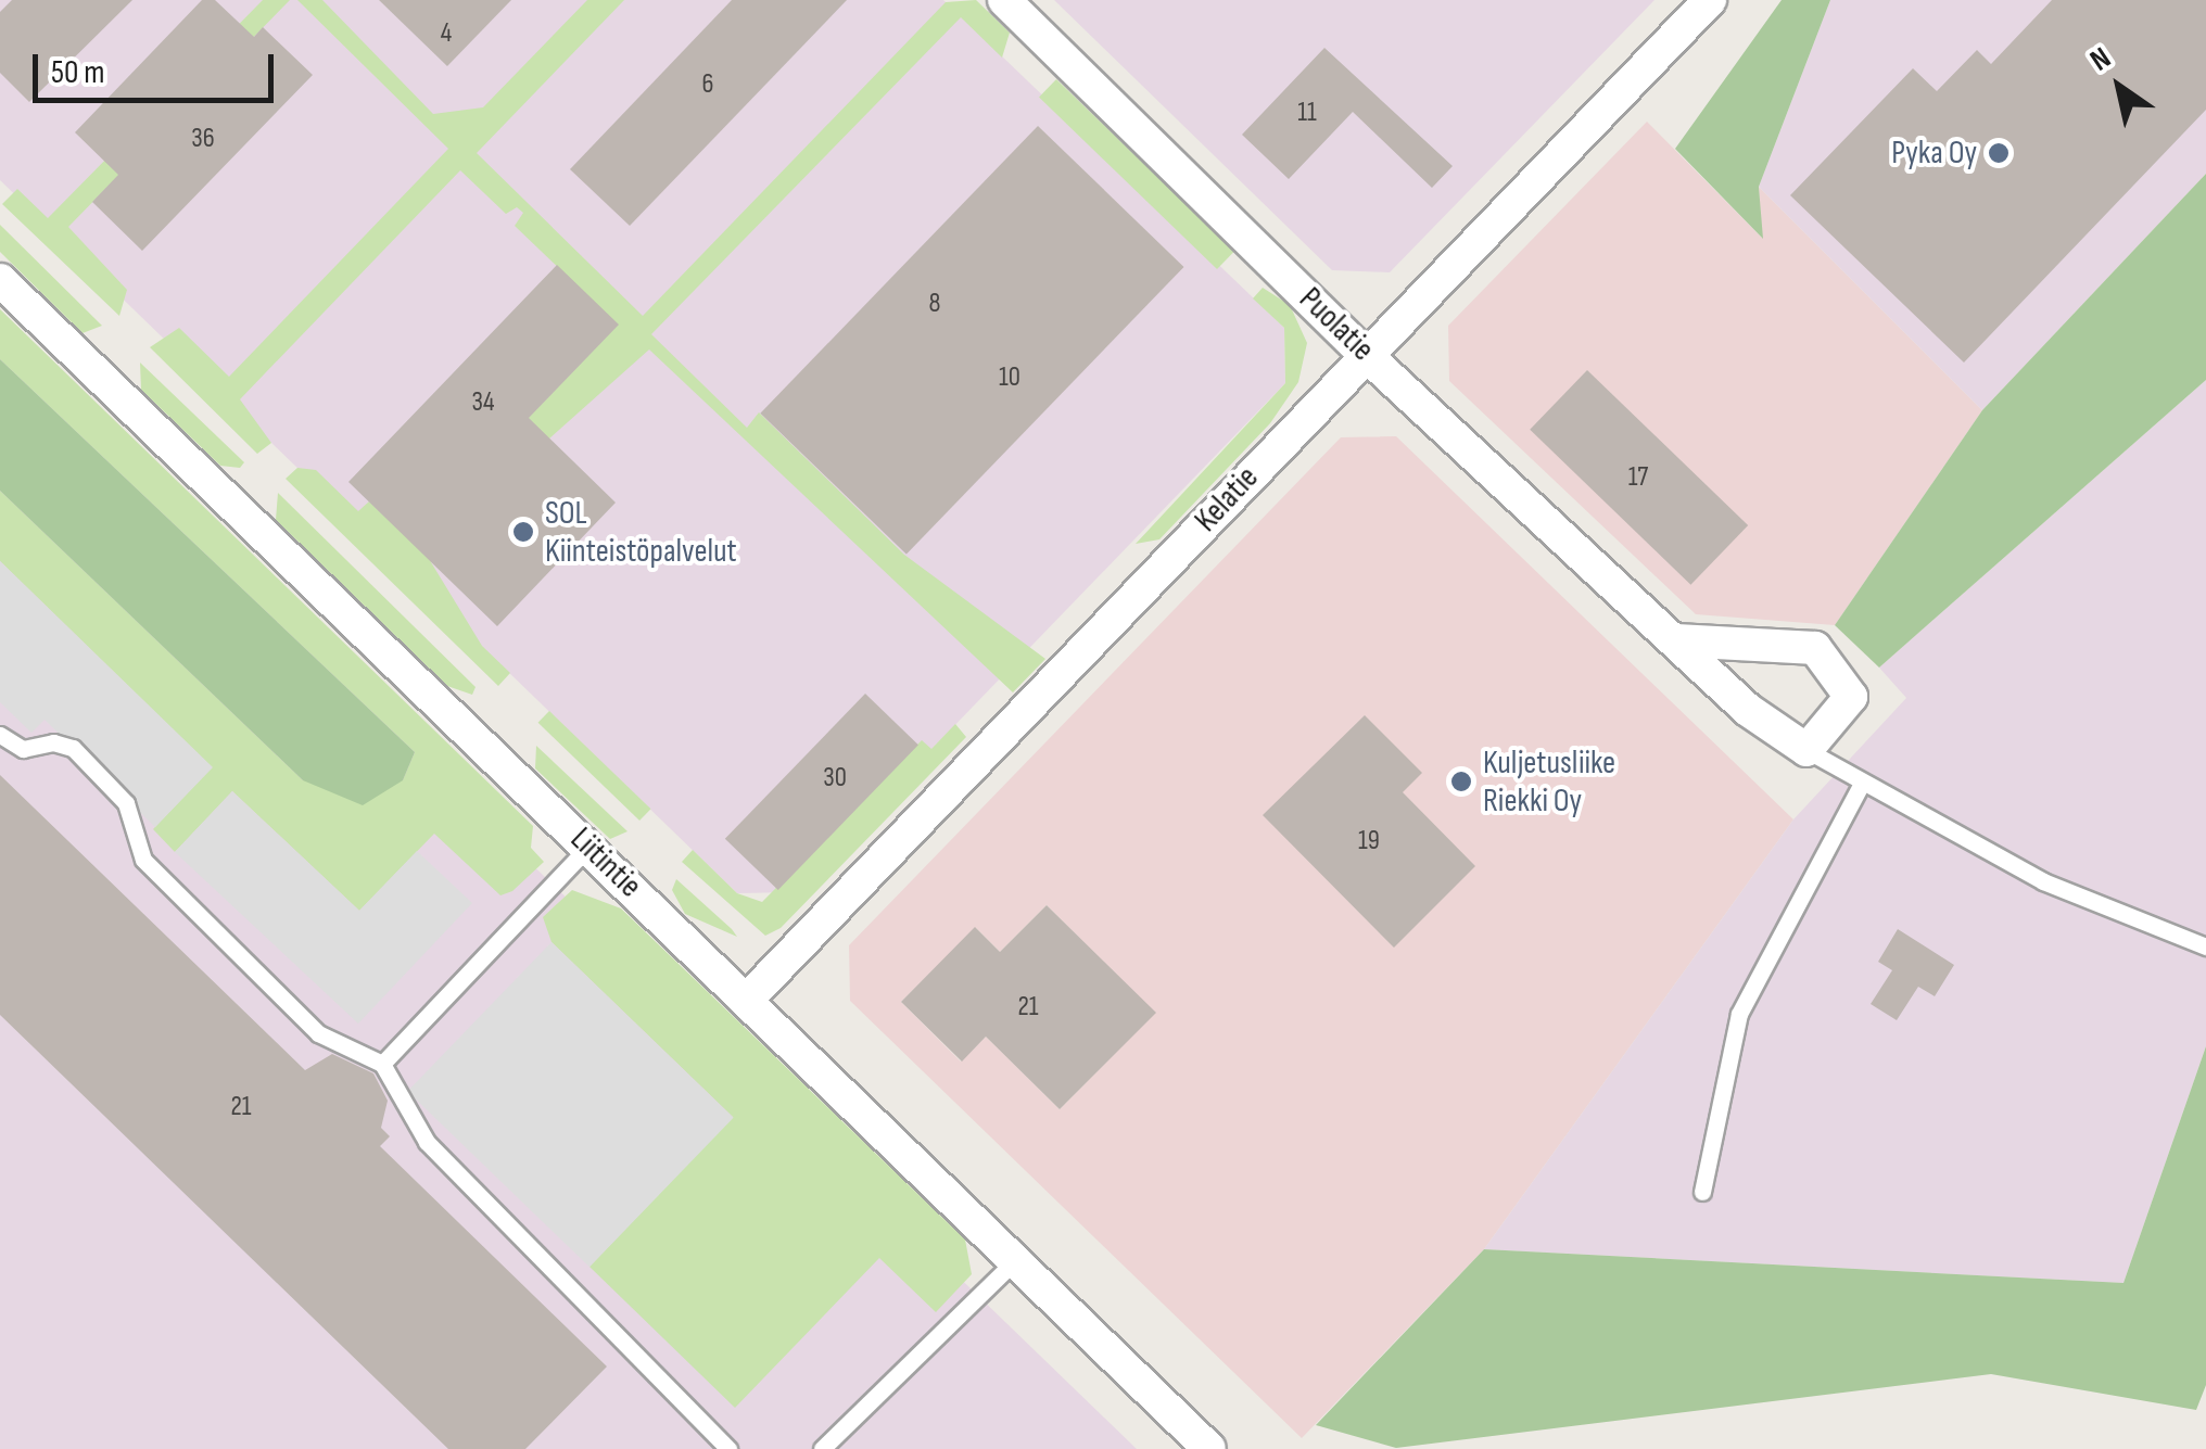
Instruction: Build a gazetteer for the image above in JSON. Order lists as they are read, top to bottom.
{
  "streets": {
    "street": ["Puolatie", "Kelatie", "Liitintie"]
  },
  "crossings": [
    ["Puolatie", "Kelatie"],
    ["Kelatie", "Liitintie"]
  ],
  "places": ["Pyka Oy", "SOL Kiinteistöpalvelut", "Kuljetusliike Riekki Oy"],
  "house_numbers": [
    "4",
    "6",
    "11",
    "36",
    "8",
    "10",
    "34",
    "17",
    "30",
    "19",
    "21",
    "21"
  ],
  "scale_bar": "50 m",
  "north": "top left"
}
